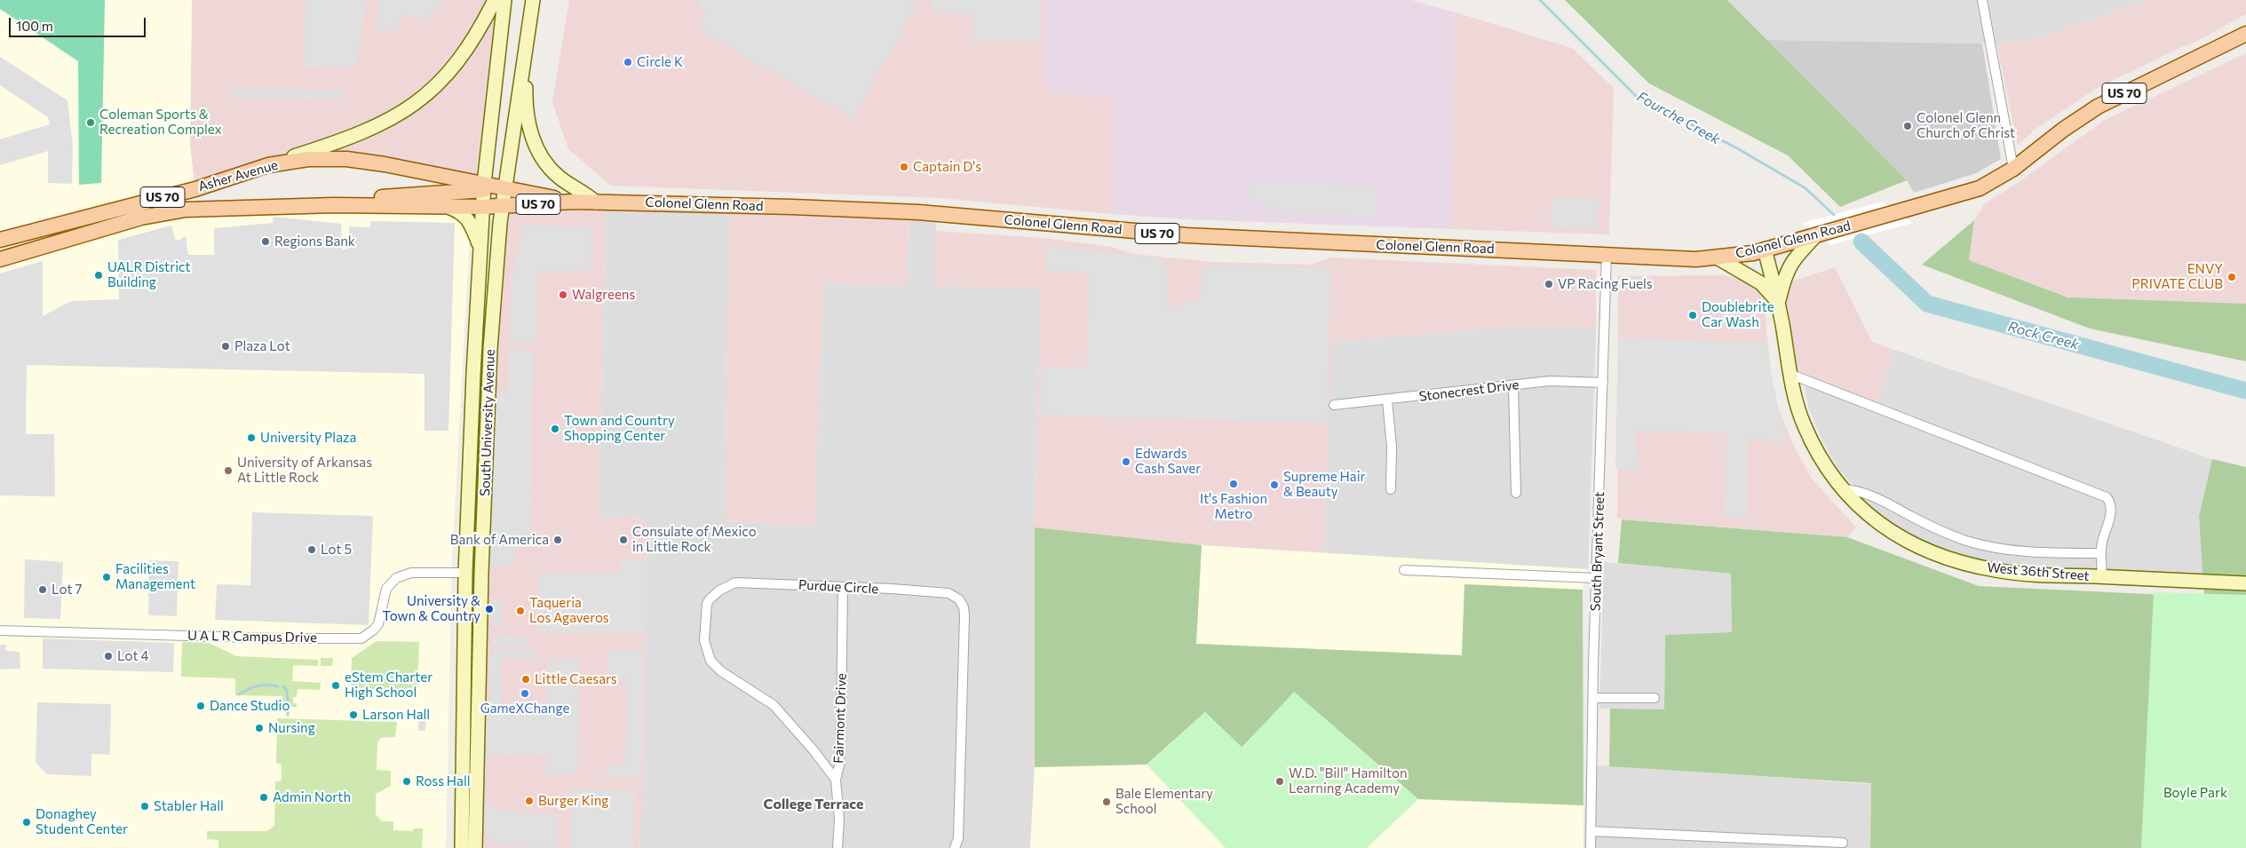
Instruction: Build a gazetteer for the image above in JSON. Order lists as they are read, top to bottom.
{
  "streets": {
    "main road": [
      "US 70",
      "Asher Avenue",
      "Colonel Glenn Road",
      "South University Avenue",
      "West 36th Street"
    ],
    "street": [
      "Stonecrest Drive",
      "South Bryant Street",
      "Purdue Circle",
      "U A L R Campus Drive",
      "Fairmont Drive"
    ]
  },
  "crossings": [
    ["Asher Avenue", "Colonel Glenn Road"],
    ["Asher Avenue", "South University Avenue"],
    ["Colonel Glenn Road", "South University Avenue"],
    ["Colonel Glenn Road", "South Bryant Street"],
    ["Colonel Glenn Road", "West 36th Street"],
    ["Stonecrest Drive", "South Bryant Street"],
    ["South University Avenue", "U A L R Campus Drive"],
    ["Purdue Circle", "Fairmont Drive"]
  ],
  "districts": ["College Terrace"],
  "water": ["Fourche Creek", "Rock Creek"],
  "parks": ["Boyle Park"],
  "places": [
    "Circle K",
    "Coleman Sports & Recreation Complex",
    "Colonel Glenn Church of Christ",
    "Captain D's",
    "Regions Bank",
    "UALR District Building",
    "ENVY PRIVATE CLUB",
    "VP Racing Fuels",
    "Walgreens",
    "Doublebrite Car Wash",
    "Plaza Lot",
    "Town and Country Shopping Center",
    "University Plaza",
    "Edwards Cash Saver",
    "University of Arkansas At Little Rock",
    "It's Fashion Metro",
    "Supreme Hair & Beauty",
    "Bank of America",
    "Consulate of Mexico in Little Rock",
    "Lot 5",
    "Facilities Management",
    "Lot 7",
    "University & Town & Country",
    "Taqueria Los Agaveros",
    "Lot 4",
    "Little Caesars",
    "eStem Charter High School",
    "GameXChange",
    "Dance Studio",
    "Larson Hall",
    "Nursing",
    "Ross Hall",
    "W.D. \"Bill\" Hamilton Learning Academy",
    "Admin North",
    "Burger King",
    "Bale Elementary School",
    "Stabler Hall",
    "Donaghey Student Center"
  ],
  "scale_bar": "100 m"
}
